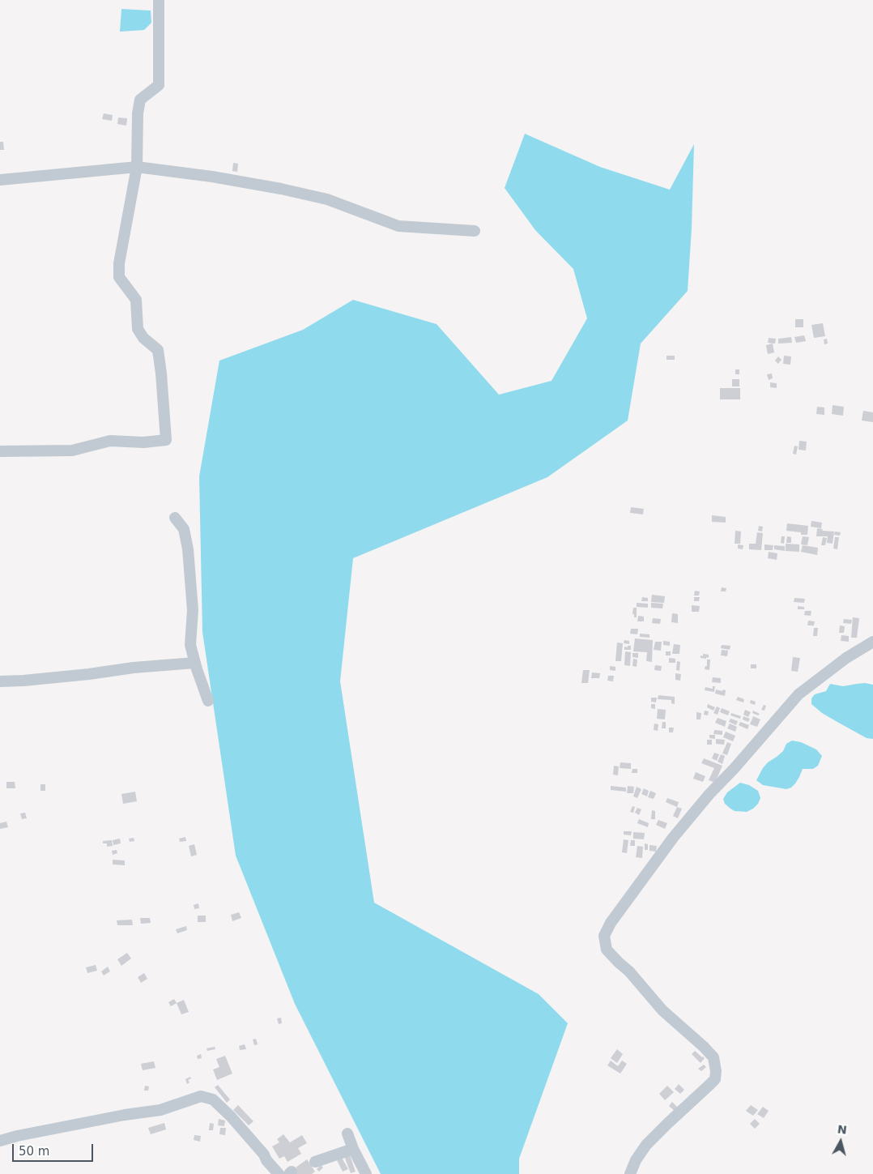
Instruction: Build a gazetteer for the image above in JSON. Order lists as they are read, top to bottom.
{
  "scale_bar": "50 m",
  "north": "top"
}
